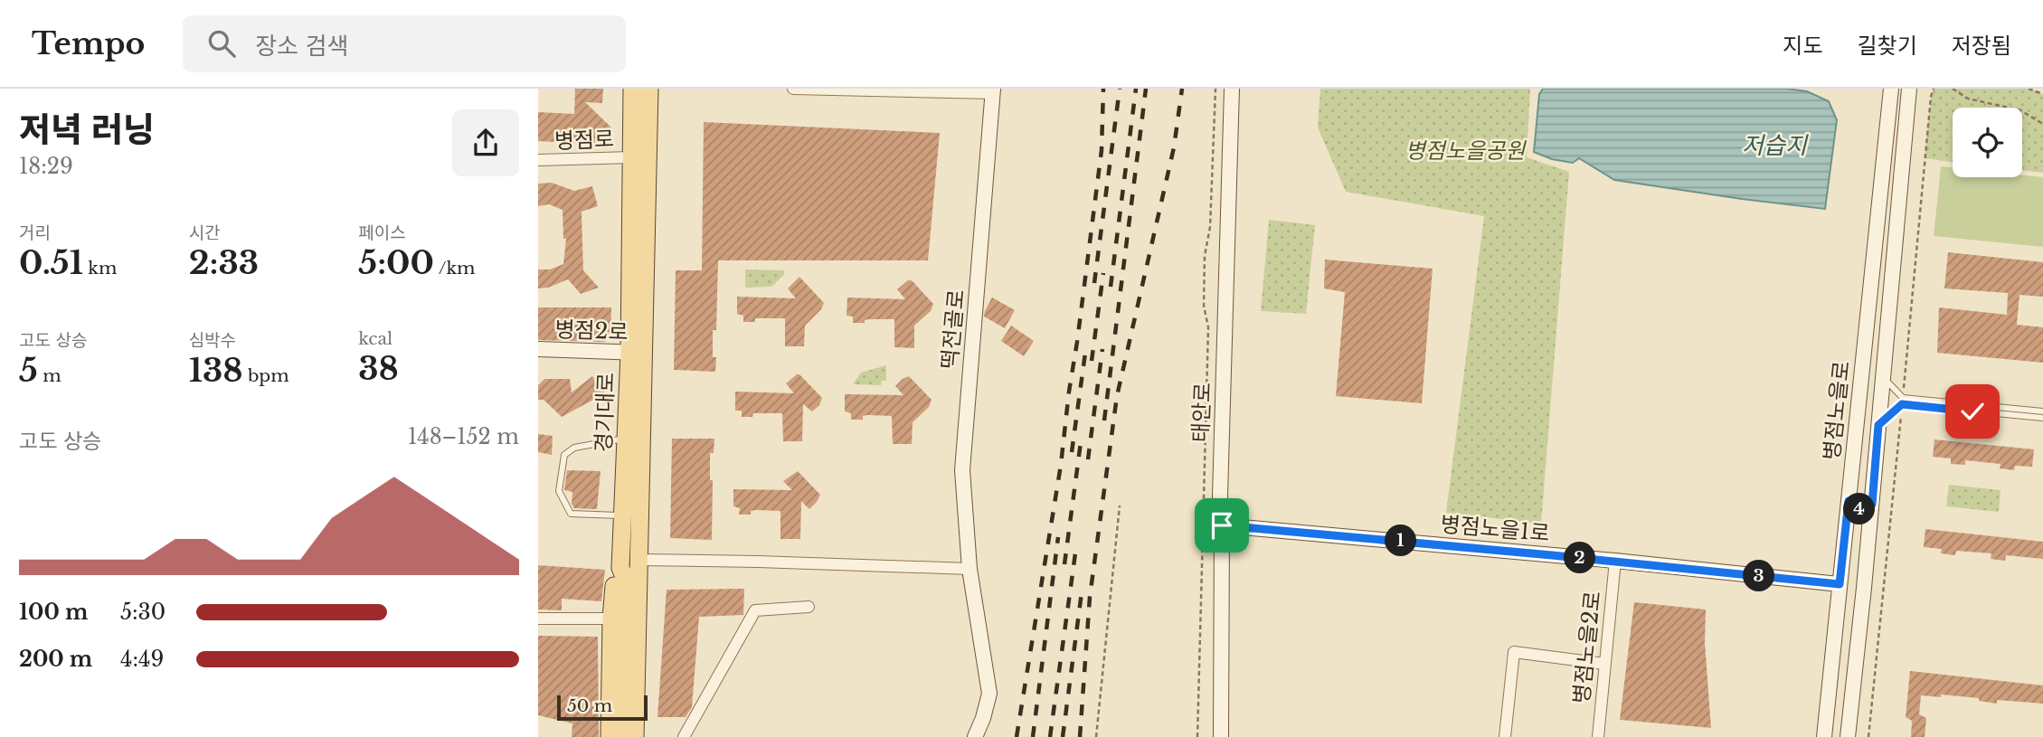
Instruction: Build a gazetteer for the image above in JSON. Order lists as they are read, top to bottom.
{
  "streets": {
    "main road": ["경기대로"],
    "street": [
      "병점로",
      "떡전골로",
      "병점2로",
      "병점노을로",
      "태안로",
      "병점노을1로",
      "병점노을2로"
    ]
  },
  "crossings": [
    ["병점로", "경기대로"],
    ["병점2로", "경기대로"],
    ["병점노을로", "병점노을1로"],
    ["태안로", "병점노을1로"],
    ["병점노을1로", "병점노을2로"]
  ],
  "water": ["저습지"],
  "parks": ["병점노을공원"],
  "scale_bar": "50 m",
  "page": {
    "header": "Tempo",
    "search": "장소 검색",
    "nav": ["지도", "길찾기", "저장됨"],
    "heading": ["저녁 러닝", "18:29"],
    "stats": [
      ["거리", "0.51 km"],
      ["시간", "2:33"],
      ["페이스", "5:00 /km"],
      ["고도 상승", "5 m"],
      ["심박수", "138 bpm"],
      ["kcal", "38"]
    ],
    "chart": ["고도 상승", "148–152 m"],
    "pins": [
      "4",
      "1",
      "2",
      "3"
    ],
    "list": [
      {
        "name": "100 m",
        "note": "5:30"
      },
      {
        "name": "200 m",
        "note": "4:49"
      }
    ],
    "scale": "50 m"
  }
}
